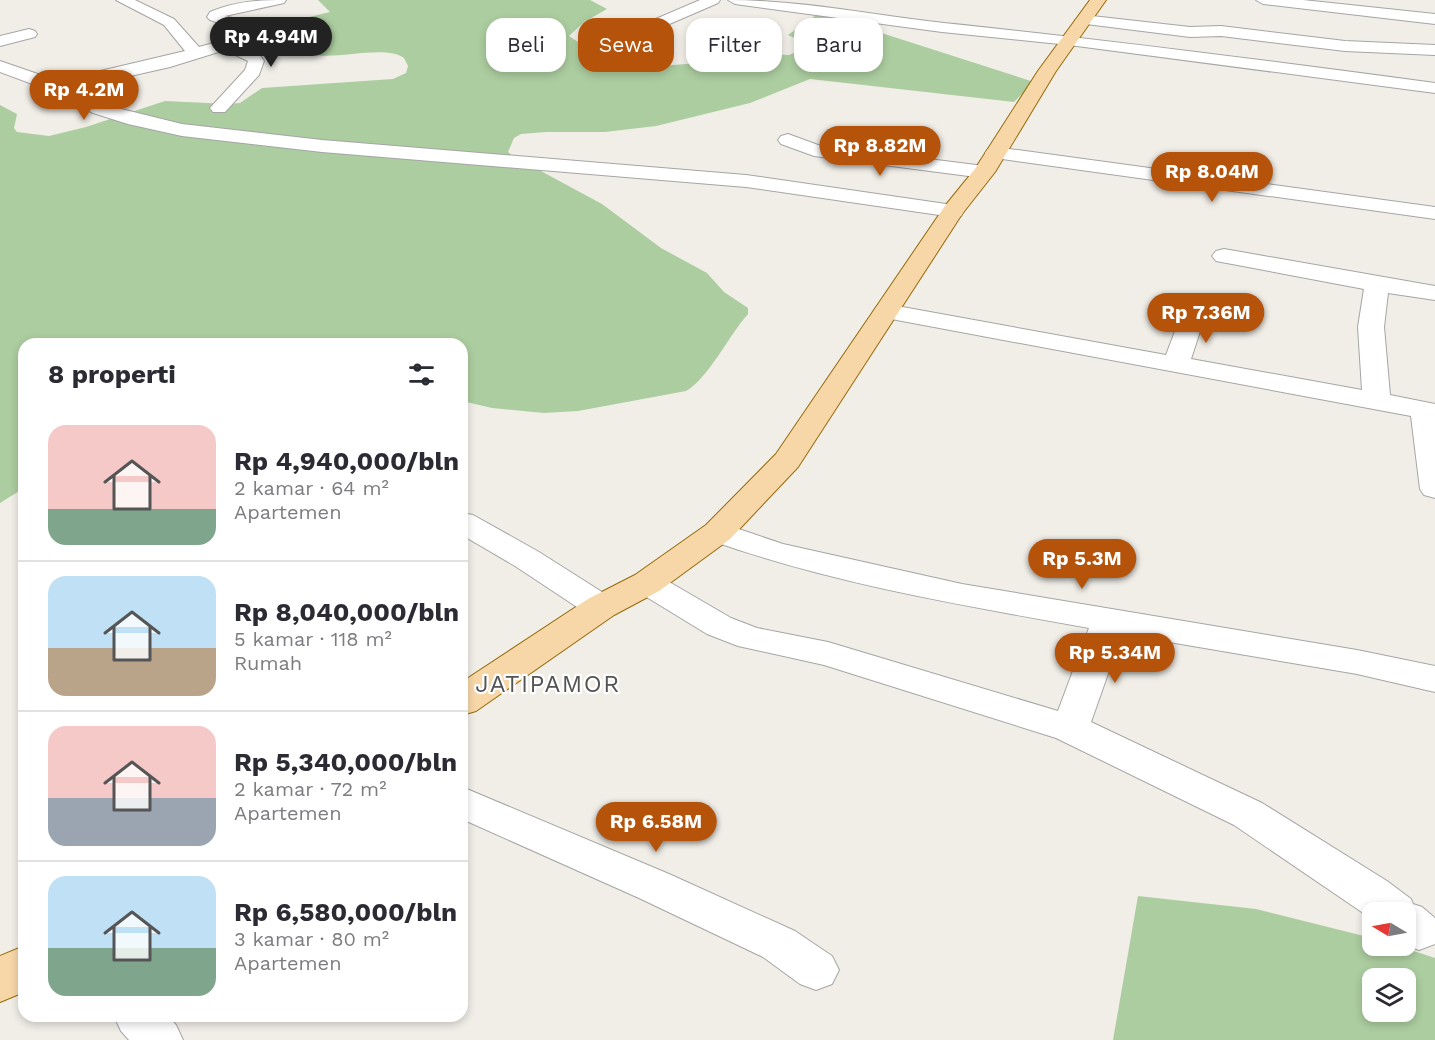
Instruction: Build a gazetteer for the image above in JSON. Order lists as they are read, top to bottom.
{
  "districts": ["JATIPAMOR"],
  "north": "left",
  "page": {
    "price": [
      "Rp 4.94M",
      "Rp 4.2M",
      "Rp 8.82M",
      "Rp 8.04M",
      "Rp 7.36M",
      "Rp 5.3M",
      "Rp 5.34M",
      "Rp 6.58M"
    ],
    "chip": [
      "Beli",
      "Sewa",
      "Filter",
      "Baru"
    ],
    "heading": "8 properti",
    "list": [
      {
        "name": "Rp 4,940,000/bln",
        "note": "2 kamar · 64 m² · Apartemen"
      },
      {
        "name": "Rp 8,040,000/bln",
        "note": "5 kamar · 118 m² · Rumah"
      },
      {
        "name": "Rp 5,340,000/bln",
        "note": "2 kamar · 72 m² · Apartemen"
      },
      {
        "name": "Rp 6,580,000/bln",
        "note": "3 kamar · 80 m² · Apartemen"
      }
    ]
  }
}
